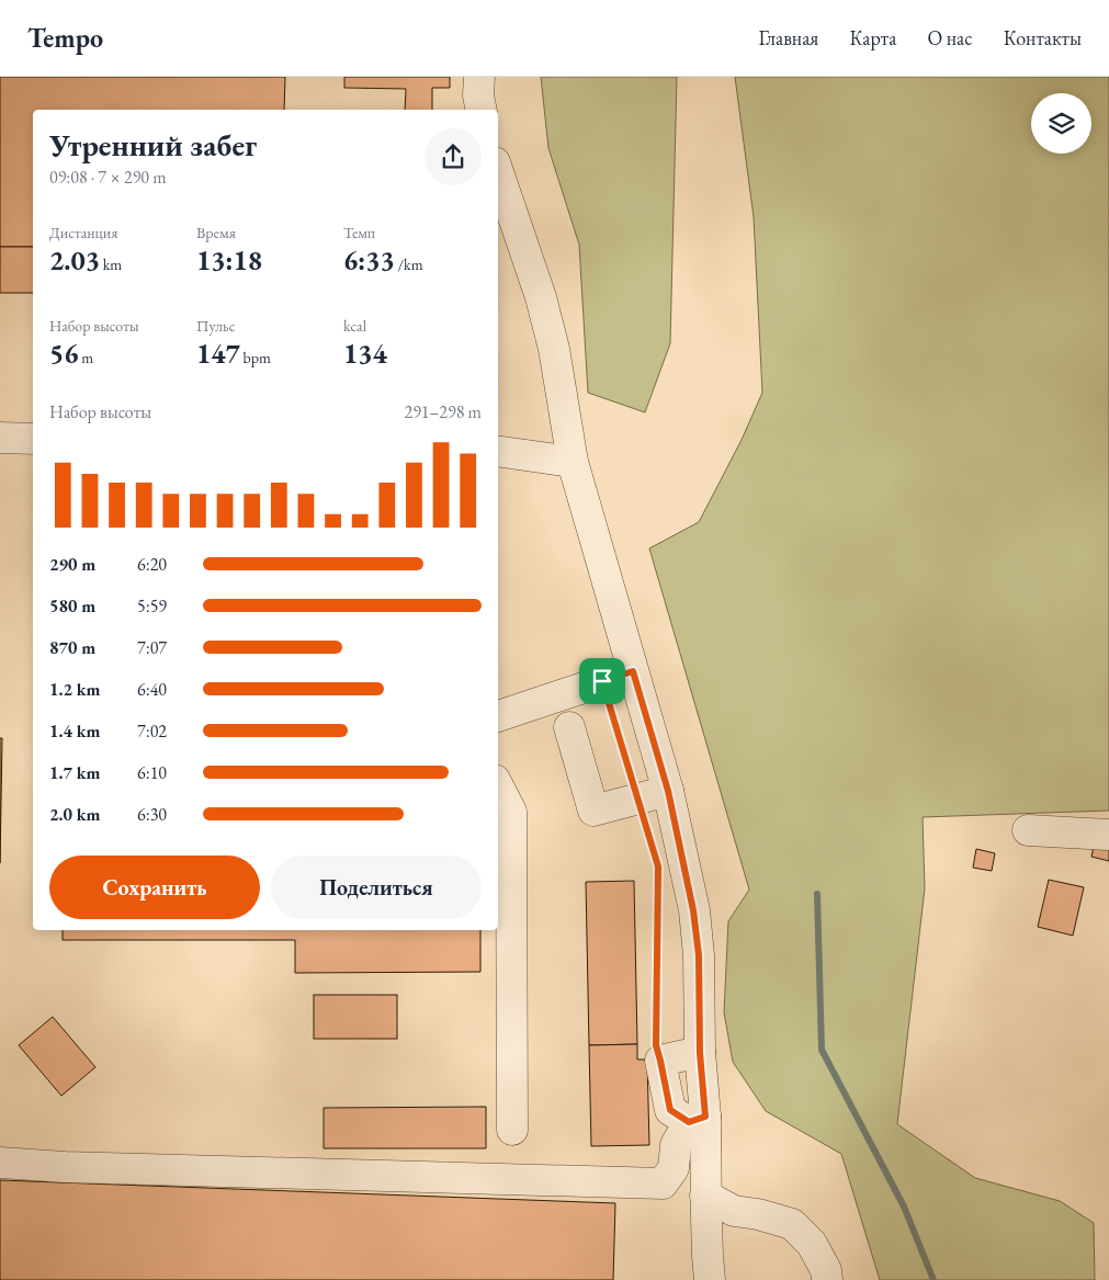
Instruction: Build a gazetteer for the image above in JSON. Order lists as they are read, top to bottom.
{
  "page": {
    "header": "Tempo",
    "nav": [
      "Главная",
      "Карта",
      "О нас",
      "Контакты"
    ],
    "heading": ["Утренний забег", "09:08 · 7 × 290 m"],
    "stats": [
      ["Дистанция", "2.03 km"],
      ["Время", "13:18"],
      ["Темп", "6:33 /km"],
      ["Набор высоты", "56 m"],
      ["Пульс", "147 bpm"],
      ["kcal", "134"]
    ],
    "chart": ["Набор высоты", "291–298 m"],
    "list": [
      {
        "name": "290 m",
        "note": "6:20"
      },
      {
        "name": "580 m",
        "note": "5:59"
      },
      {
        "name": "870 m",
        "note": "7:07"
      },
      {
        "name": "1.2 km",
        "note": "6:40"
      },
      {
        "name": "1.4 km",
        "note": "7:02"
      },
      {
        "name": "1.7 km",
        "note": "6:10"
      },
      {
        "name": "2.0 km",
        "note": "6:30"
      }
    ],
    "buttons": ["Сохранить", "Поделиться"]
  }
}
